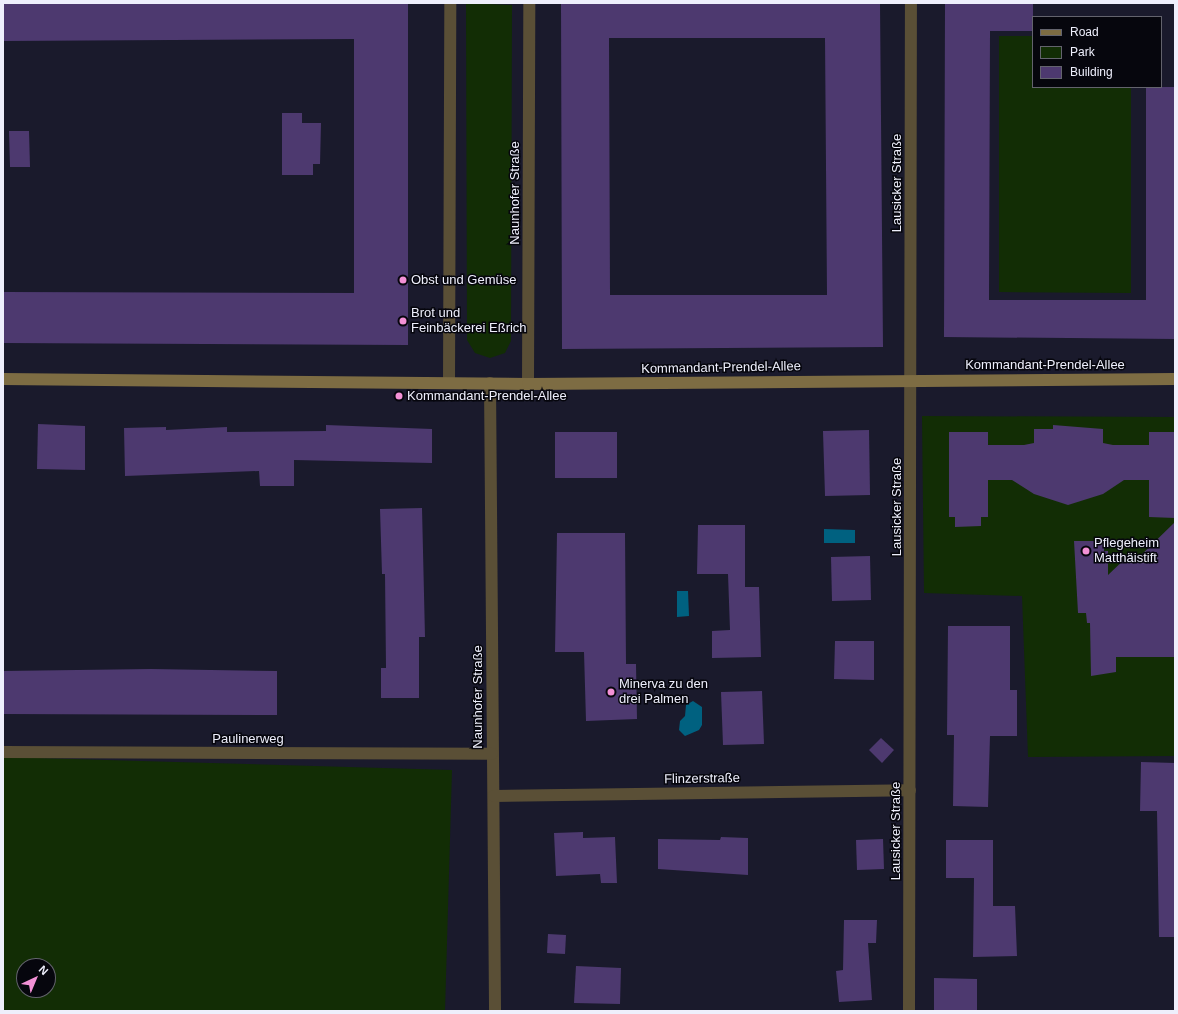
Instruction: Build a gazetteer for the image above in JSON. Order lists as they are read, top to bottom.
{
  "streets": {
    "main road": ["Kommandant-Prendel-Allee"],
    "street": [
      "Lausicker Straße",
      "Naunhofer Straße",
      "Paulinerweg",
      "Flinzerstraße"
    ]
  },
  "crossings": [
    ["Lausicker Straße", "Kommandant-Prendel-Allee"],
    ["Lausicker Straße", "Flinzerstraße"],
    ["Naunhofer Straße", "Kommandant-Prendel-Allee"],
    ["Naunhofer Straße", "Paulinerweg"],
    ["Naunhofer Straße", "Flinzerstraße"]
  ],
  "places": [
    "Obst und Gemüse",
    "Brot und Feinbäckerei Eßrich",
    "Kommandant-Prendel-Allee",
    "Pflegeheim Matthäistift",
    "Minerva zu den drei Palmen"
  ],
  "legend": ["Road", "Park", "Building"],
  "north": "top right"
}
